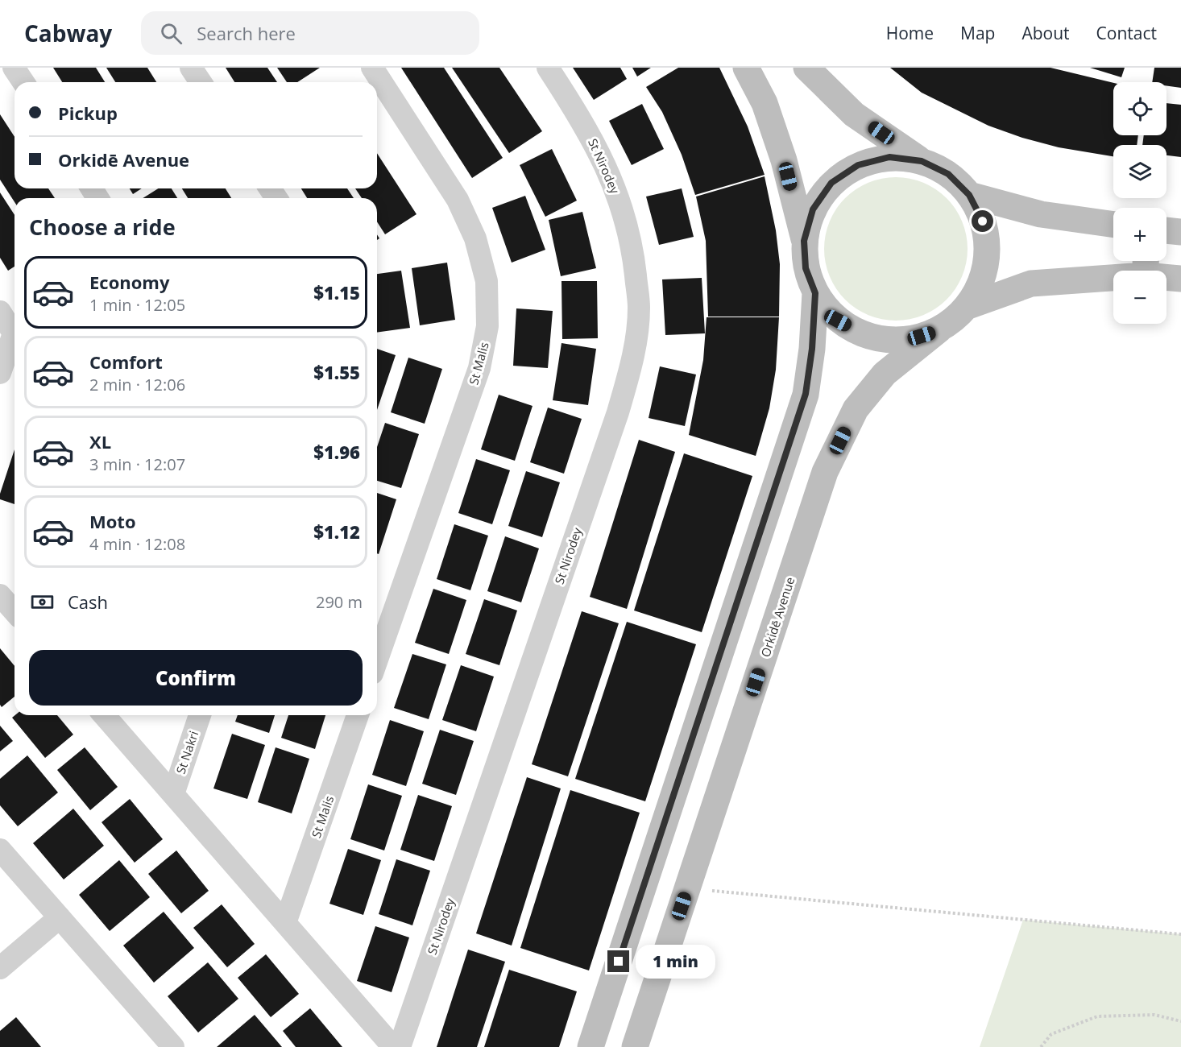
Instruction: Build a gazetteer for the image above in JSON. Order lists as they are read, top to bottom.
{
  "streets": {
    "street": [
      "St Nirodey",
      "St Malis",
      "Orkidē Avenue",
      "St Nakri"
    ]
  },
  "page": {
    "header": "Cabway",
    "search": "Search here",
    "nav": [
      "Home",
      "Map",
      "About",
      "Contact"
    ],
    "map_buttons": ["+", "−"],
    "banner": ["Pickup", "Orkidē Avenue"],
    "heading": "Choose a ride",
    "list": [
      {
        "name": "Economy",
        "note": "1 min · 12:05",
        "value": "$1.15"
      },
      {
        "name": "Comfort",
        "note": "2 min · 12:06",
        "value": "$1.55"
      },
      {
        "name": "XL",
        "note": "3 min · 12:07",
        "value": "$1.96"
      },
      {
        "name": "Moto",
        "note": "4 min · 12:08",
        "value": "$1.12"
      }
    ],
    "pay": ["Cash", "290 m"],
    "buttons": "Confirm",
    "bubble": "1 min"
  }
}
